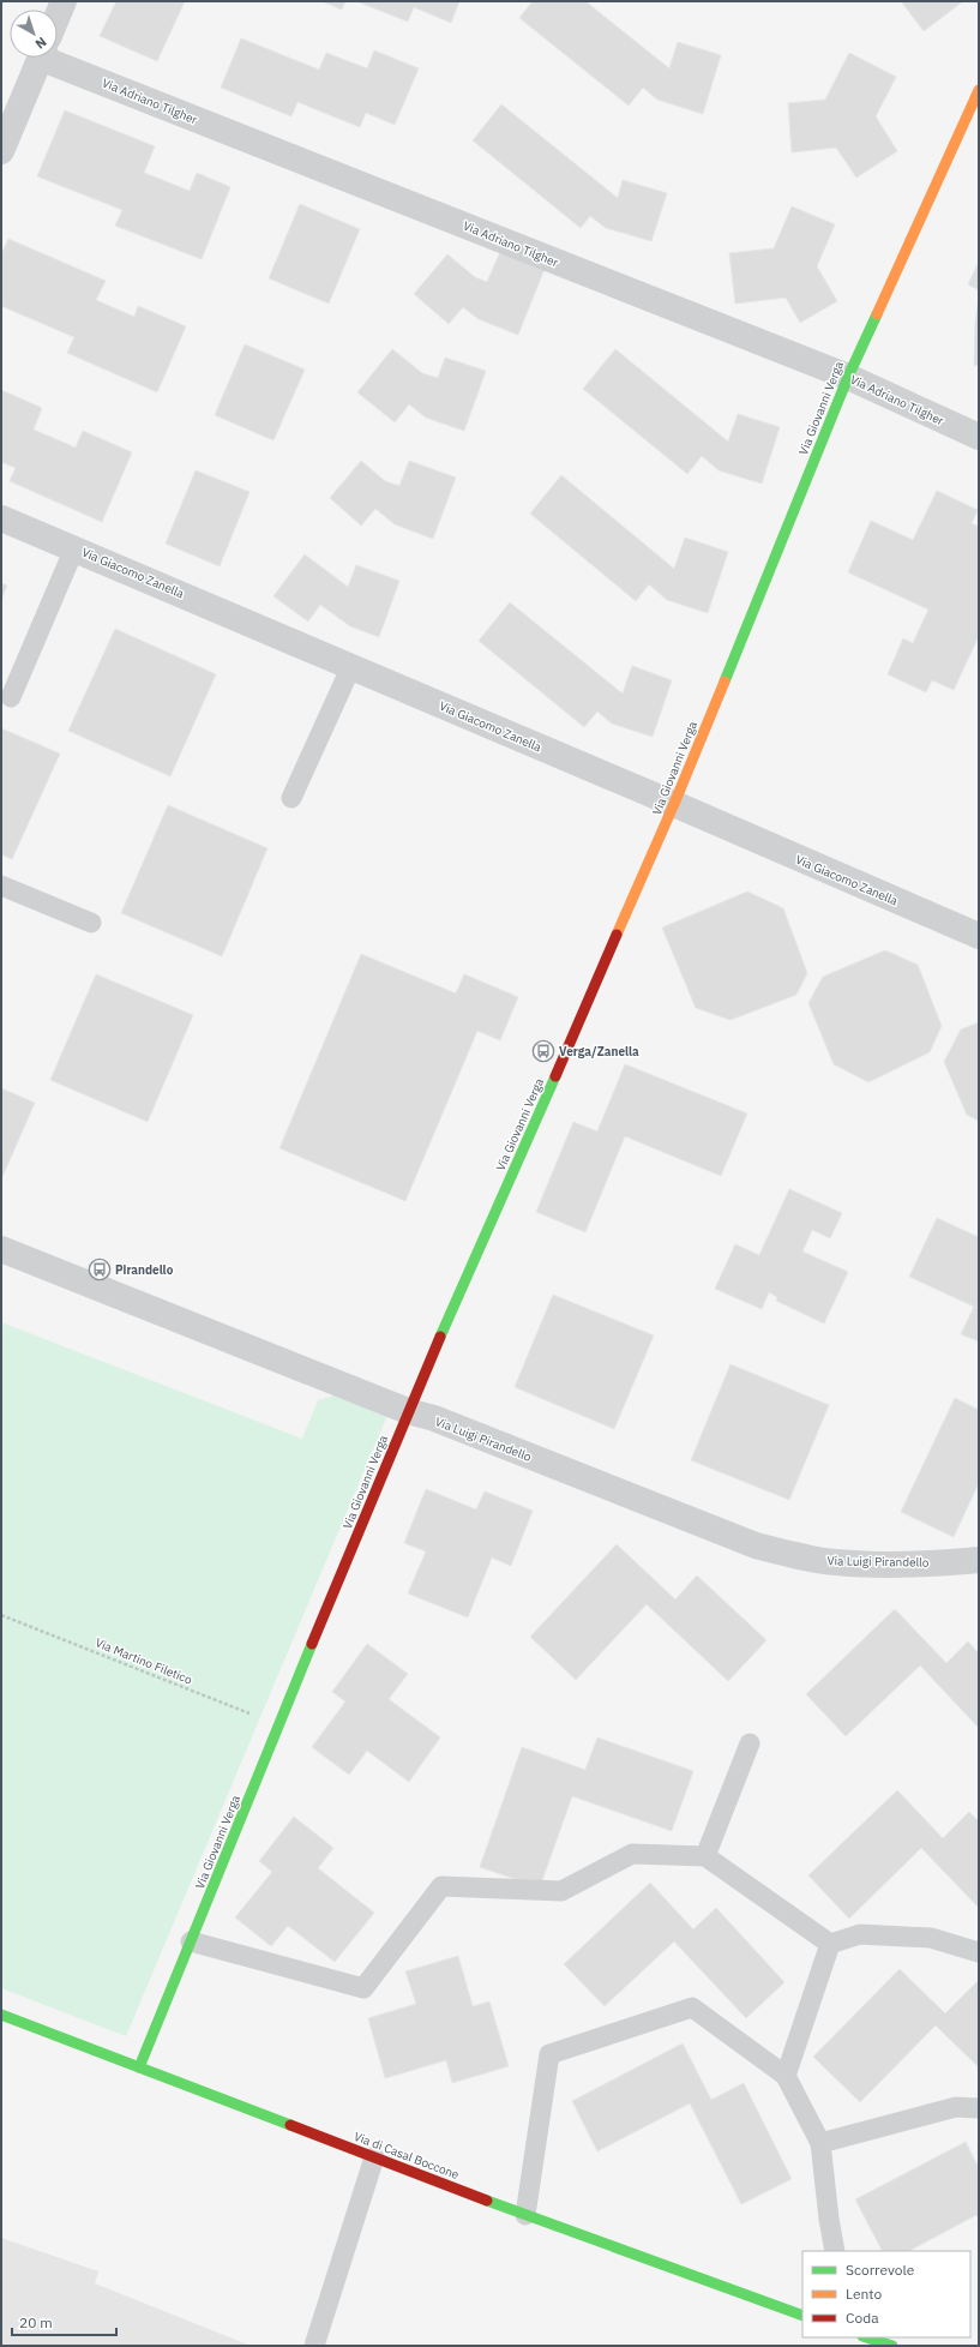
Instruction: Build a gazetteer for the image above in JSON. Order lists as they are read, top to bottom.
{
  "streets": {
    "street": [
      "Via Adriano Tilgher",
      "Via Giovanni Verga",
      "Via Giacomo Zanella",
      "Via Luigi Pirandello",
      "Via di Casal Boccone"
    ],
    "path": ["Via Martino Filetico"]
  },
  "crossings": [
    ["Via Adriano Tilgher", "Via Giovanni Verga"],
    ["Via Giovanni Verga", "Via Giacomo Zanella"],
    ["Via Giovanni Verga", "Via Luigi Pirandello"],
    ["Via Giovanni Verga", "Via Martino Filetico"],
    ["Via Giovanni Verga", "Via di Casal Boccone"]
  ],
  "places": {
    "bus stop": ["Verga/Zanella", "Pirandello"]
  },
  "legend": ["Scorrevole", "Lento", "Coda"],
  "scale_bar": "20 m",
  "north": "bottom right"
}
